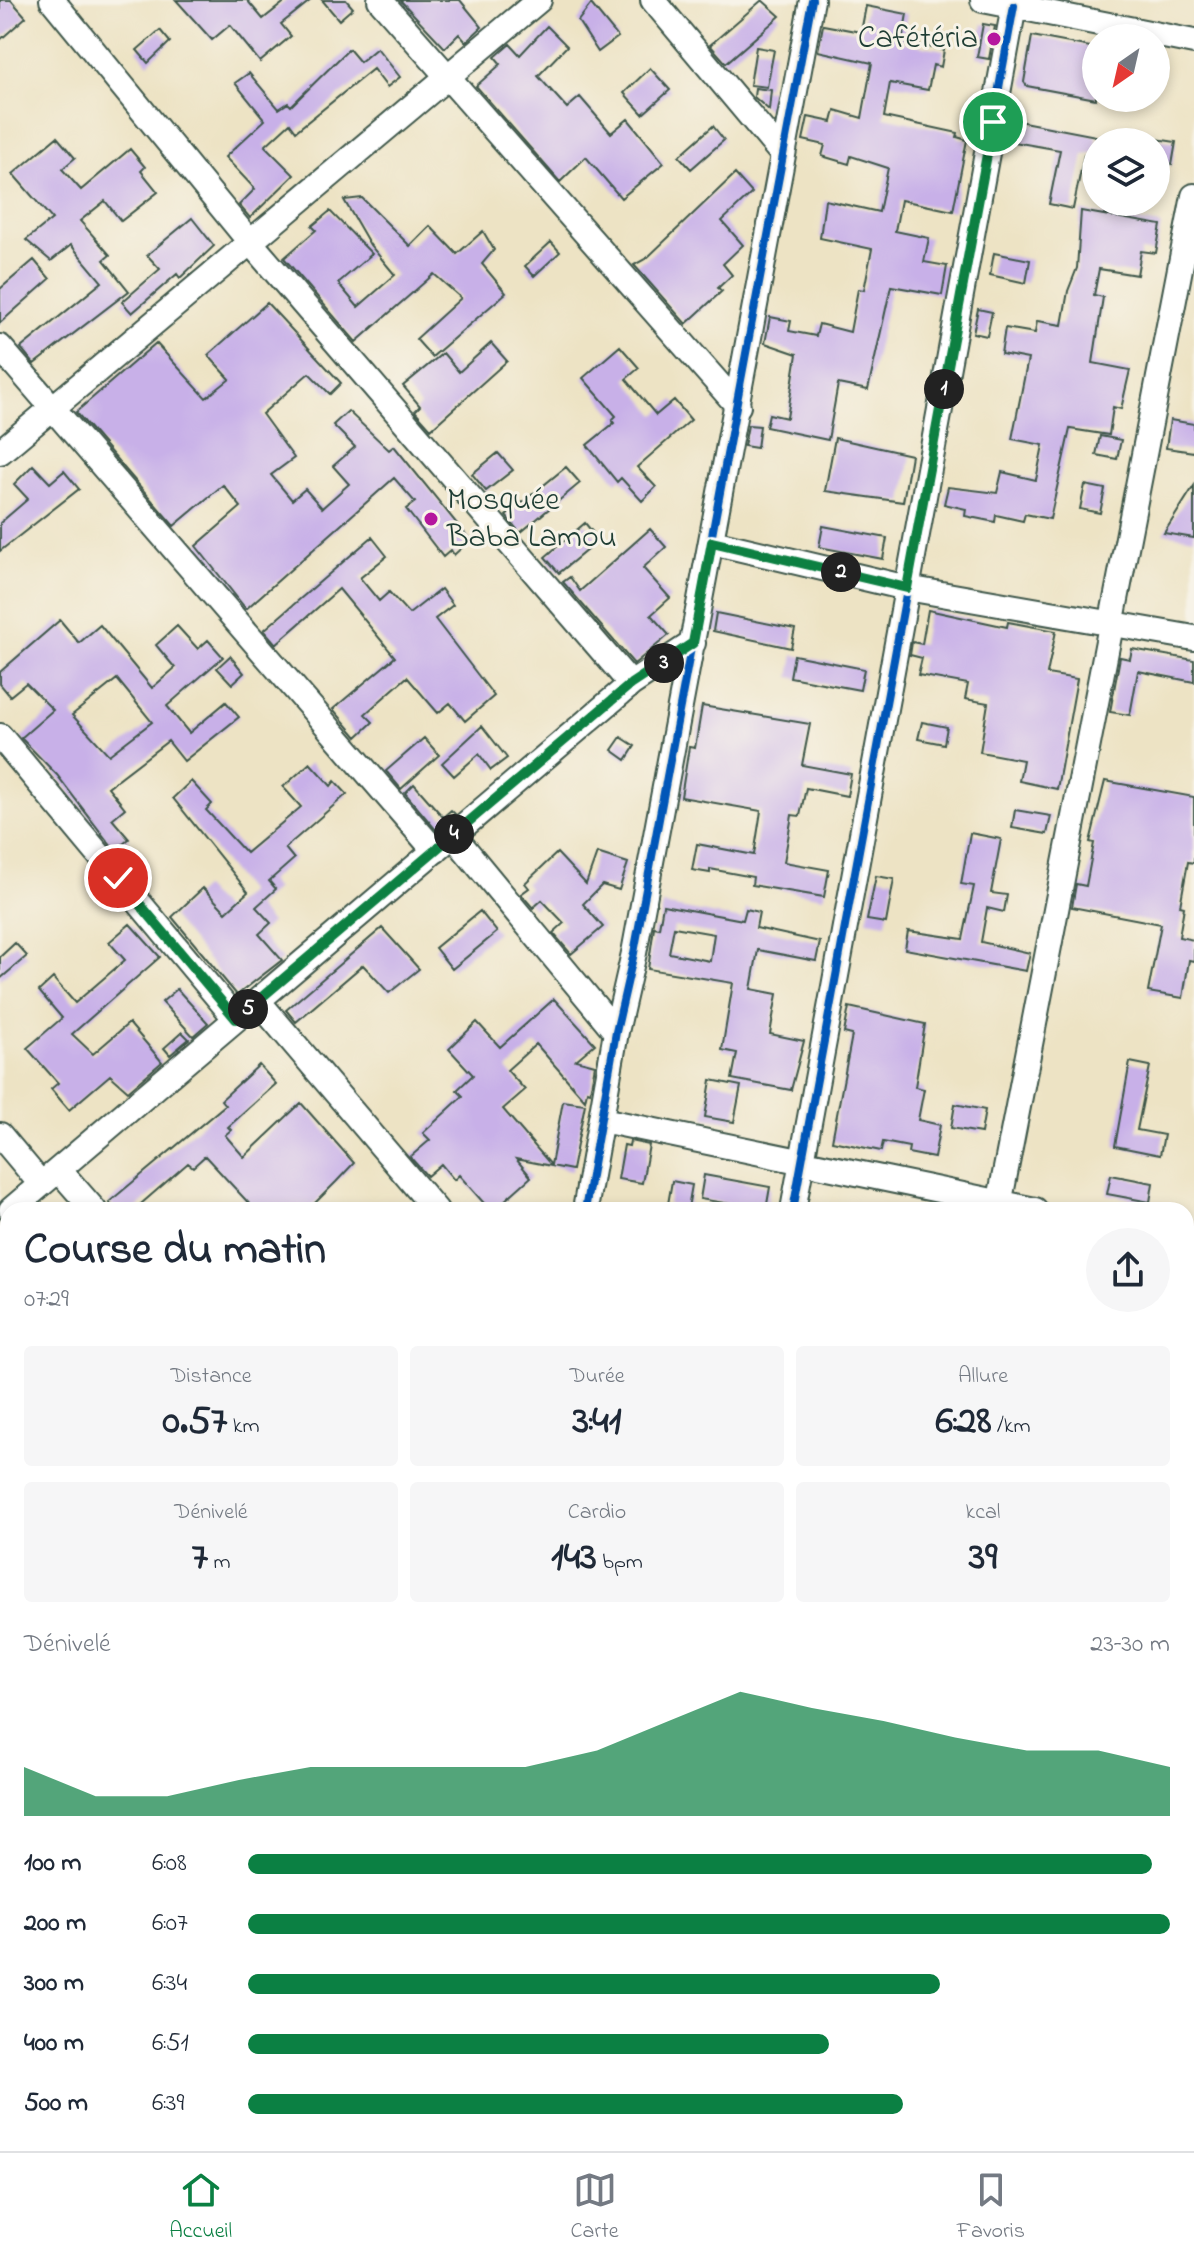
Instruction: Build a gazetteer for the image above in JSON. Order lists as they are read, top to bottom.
{
  "places": ["Cafétéria", "Mosquée Baba Lamou"],
  "north": "bottom left",
  "page": {
    "pins": [
      "1",
      "2",
      "3",
      "4",
      "5"
    ],
    "heading": ["Course du matin", "07:29"],
    "stats": [
      ["Distance", "0.57 km"],
      ["Durée", "3:41"],
      ["Allure", "6:28 /km"],
      ["Dénivelé", "7 m"],
      ["Cardio", "143 bpm"],
      ["kcal", "39"]
    ],
    "chart": ["Dénivelé", "23–30 m"],
    "list": [
      {
        "name": "100 m",
        "note": "6:08"
      },
      {
        "name": "200 m",
        "note": "6:07"
      },
      {
        "name": "300 m",
        "note": "6:34"
      },
      {
        "name": "400 m",
        "note": "6:51"
      },
      {
        "name": "500 m",
        "note": "6:39"
      }
    ],
    "tabs": ["Accueil", "Carte", "Favoris"]
  }
}
